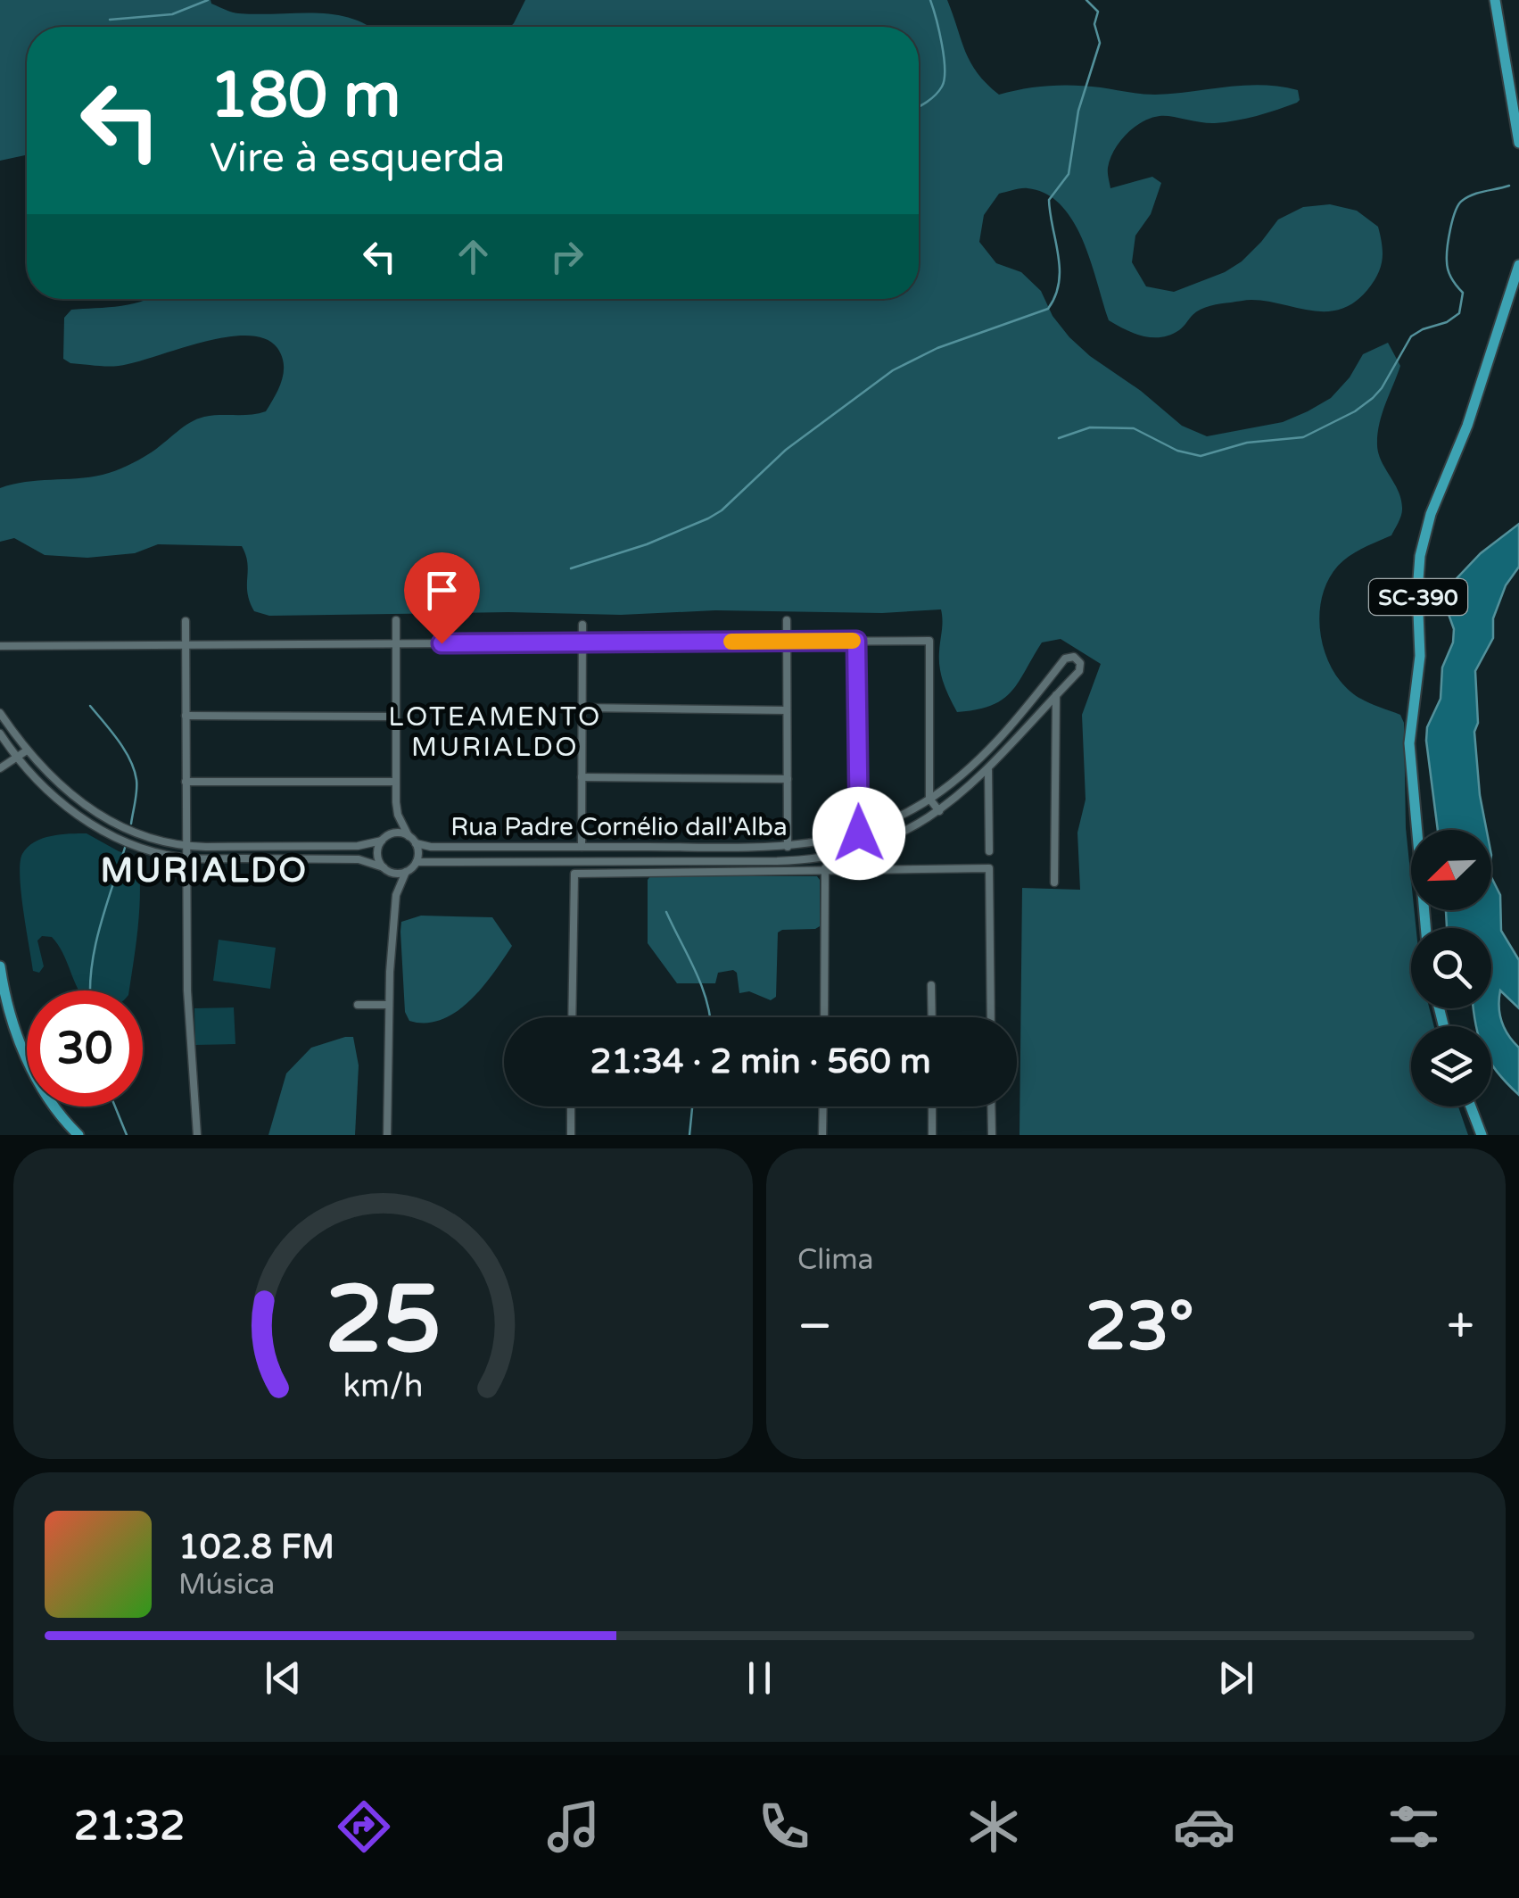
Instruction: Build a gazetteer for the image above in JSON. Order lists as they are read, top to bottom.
{
  "streets": {
    "main road": ["SC-390"],
    "street": ["Rua Padre Cornélio dall'Alba"]
  },
  "districts": ["LOTEAMENTO MURIALDO", "MURIALDO"],
  "north": "bottom left",
  "page": {
    "turn": ["180 m", "Vire à esquerda"],
    "limit": "30",
    "trip": "21:34 · 2 min · 560 m",
    "tile": "Clima",
    "heat": ["−", "23°", "+"],
    "song": ["102.8 FM", "Música"],
    "tabs": "21:32",
    "gauge": ["25", "km/h"]
  }
}
